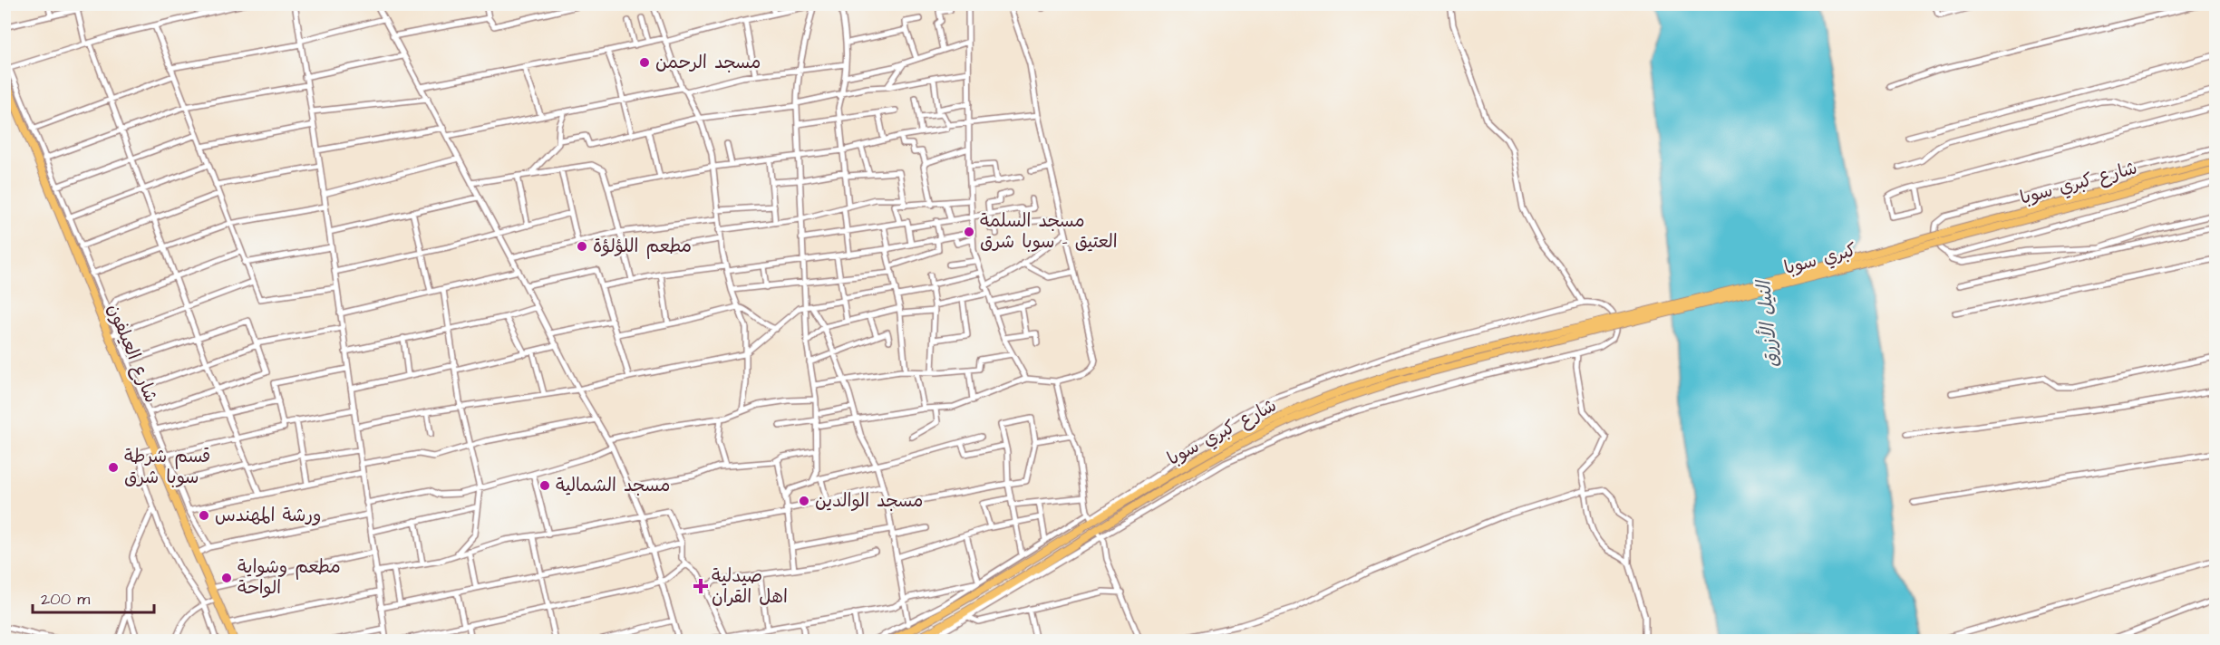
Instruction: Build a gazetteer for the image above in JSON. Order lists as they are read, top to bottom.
{
  "streets": {
    "highway": ["شارع كبري سوبا", "كبري سوبا", "شارع العيلفون"]
  },
  "crossings": [
    ["شارع كبري سوبا", "كبري سوبا"]
  ],
  "water": ["النيل الأزرق"],
  "places": {
    "other": [
      "مسجد الرحمن",
      "مسجد السلمة العتيق - سوبا شرق",
      "مطعم اللؤلؤة",
      "قسم شرطة سوبا شرق",
      "مسجد الشمالية",
      "مسجد الوالدين",
      "ورشة المهندس",
      "مطعم وشواية الواحة"
    ],
    "health": ["صيدلية اهل القران"]
  },
  "scale_bar": "200 m"
}
